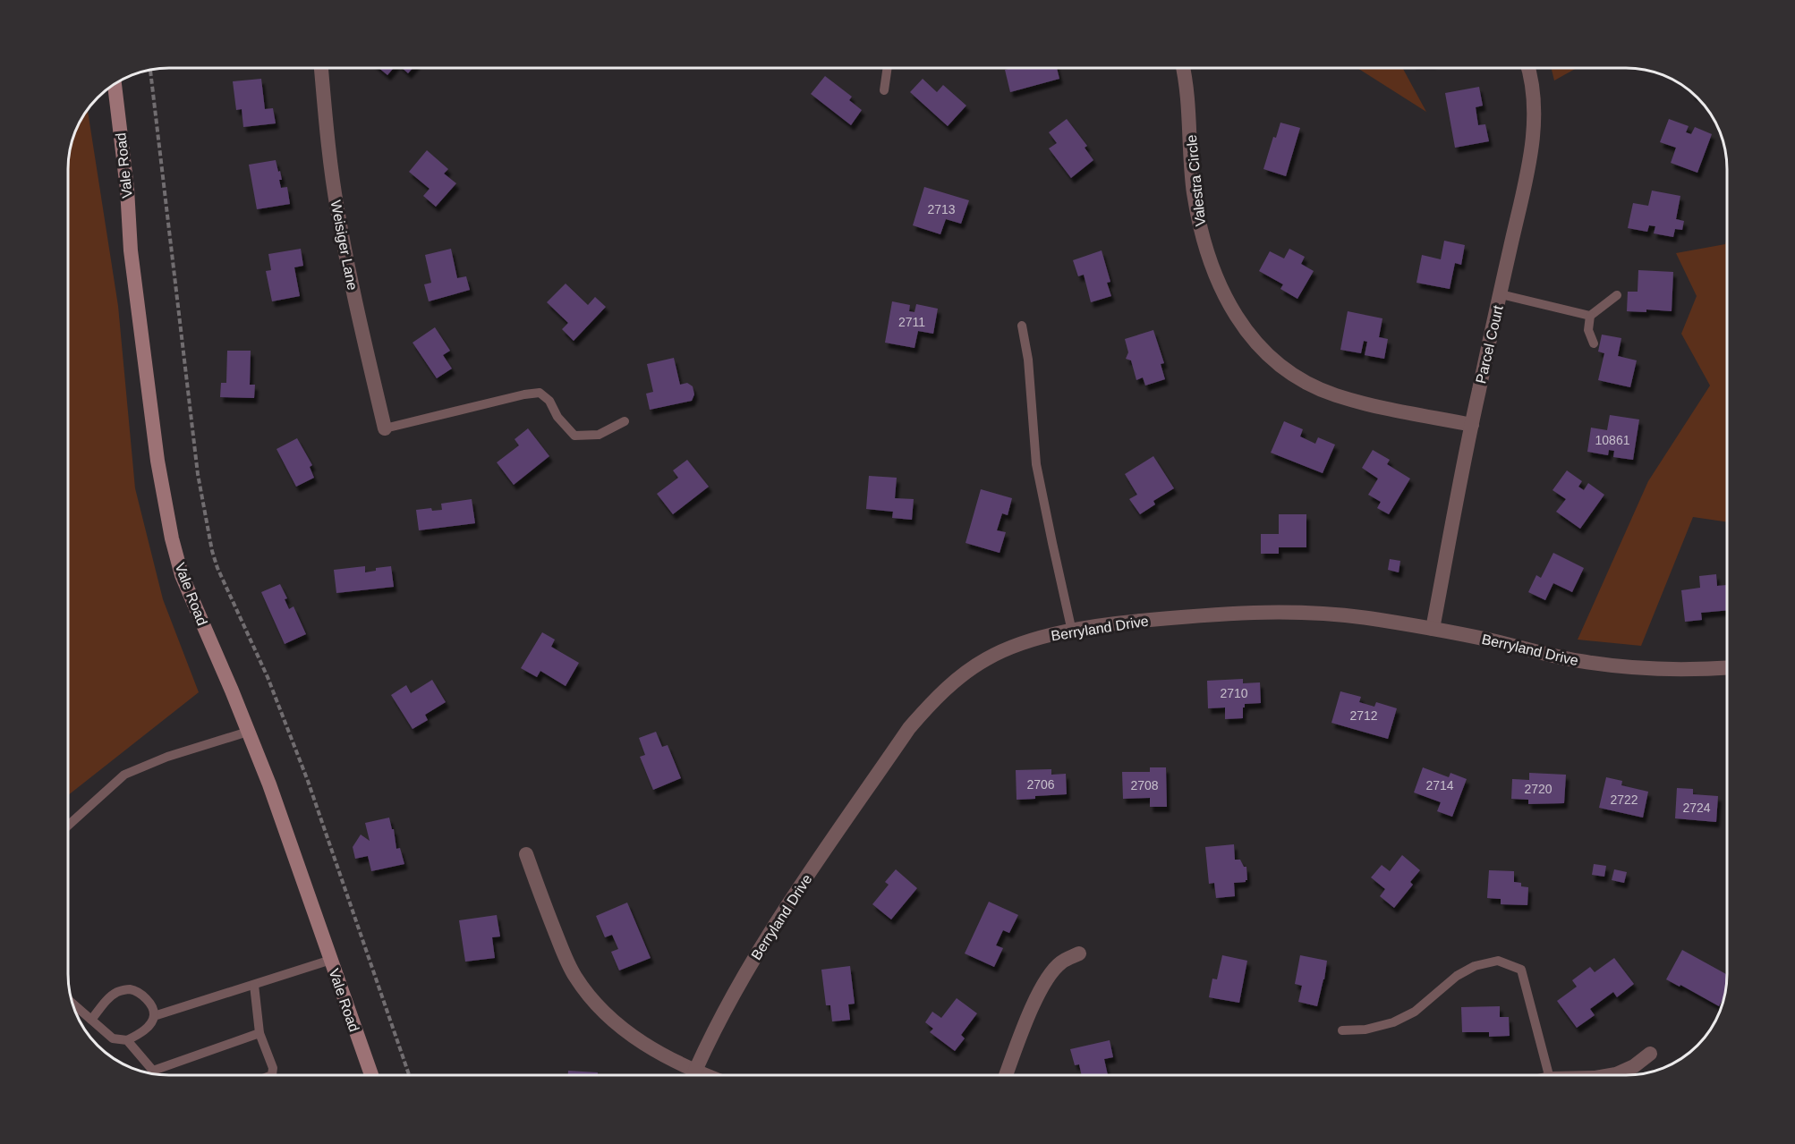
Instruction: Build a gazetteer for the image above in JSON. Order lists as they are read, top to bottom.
{
  "streets": {
    "main road": ["Vale Road"],
    "street": [
      "Valestra Circle",
      "Weisiger Lane",
      "Parcel Court",
      "Berryland Drive"
    ]
  },
  "crossings": [
    ["Valestra Circle", "Parcel Court"],
    ["Parcel Court", "Berryland Drive"]
  ],
  "house_numbers": [
    "2713",
    "2711",
    "10861",
    "2710",
    "2712",
    "2706",
    "2708",
    "2714",
    "2720",
    "2722",
    "2724"
  ]
}
